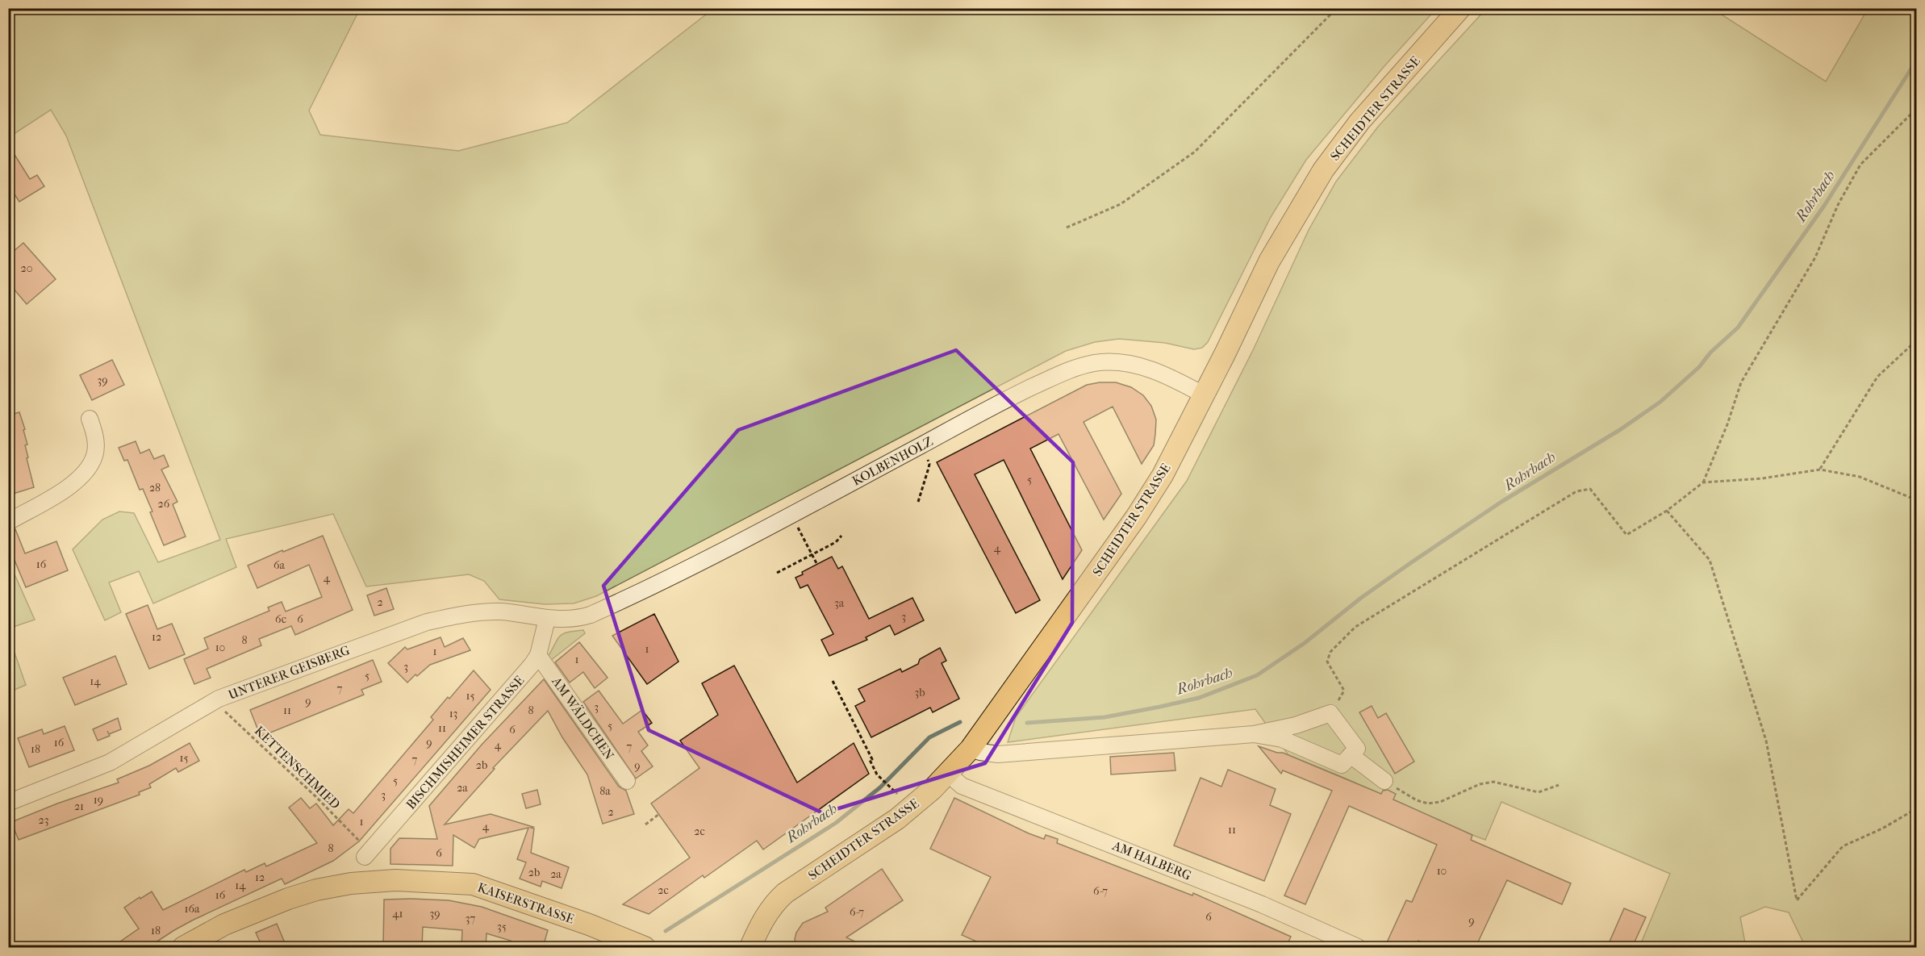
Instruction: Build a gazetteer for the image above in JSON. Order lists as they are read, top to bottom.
{
  "streets": {
    "main road": ["SCHEIDTER STRASSE", "KAISERSTRASSE"],
    "street": [
      "KOLBENHOLZ",
      "UNTERER GEISBERG",
      "AM WÄLDCHEN",
      "BISCHMISHEIMER STRASSE",
      "AM HALBERG"
    ],
    "path": ["KETTENSCHMIED"]
  },
  "crossings": [
    ["SCHEIDTER STRASSE", "KOLBENHOLZ"],
    ["SCHEIDTER STRASSE", "AM HALBERG"],
    ["KOLBENHOLZ", "UNTERER GEISBERG"],
    ["UNTERER GEISBERG", "BISCHMISHEIMER STRASSE"],
    ["AM WÄLDCHEN", "BISCHMISHEIMER STRASSE"]
  ],
  "water": ["Rohrbach"],
  "house_numbers": [
    "20",
    "39",
    "5",
    "28",
    "26",
    "4",
    "16",
    "6a",
    "4",
    "2",
    "3a",
    "3",
    "6c",
    "6",
    "12",
    "8",
    "10",
    "1",
    "1",
    "1",
    "3",
    "5",
    "14",
    "7",
    "3b",
    "15",
    "9",
    "3",
    "11",
    "8",
    "13",
    "5",
    "11",
    "6",
    "16",
    "9",
    "4",
    "7",
    "18",
    "15",
    "7",
    "2b",
    "9",
    "5",
    "2a",
    "8a",
    "3",
    "19",
    "21",
    "2",
    "23",
    "1",
    "4",
    "11",
    "2c",
    "8",
    "6",
    "10",
    "2b",
    "2a",
    "12",
    "14",
    "2c",
    "6-7",
    "16",
    "16a",
    "6-7",
    "41",
    "39",
    "6",
    "37",
    "9",
    "35",
    "18"
  ]
}
